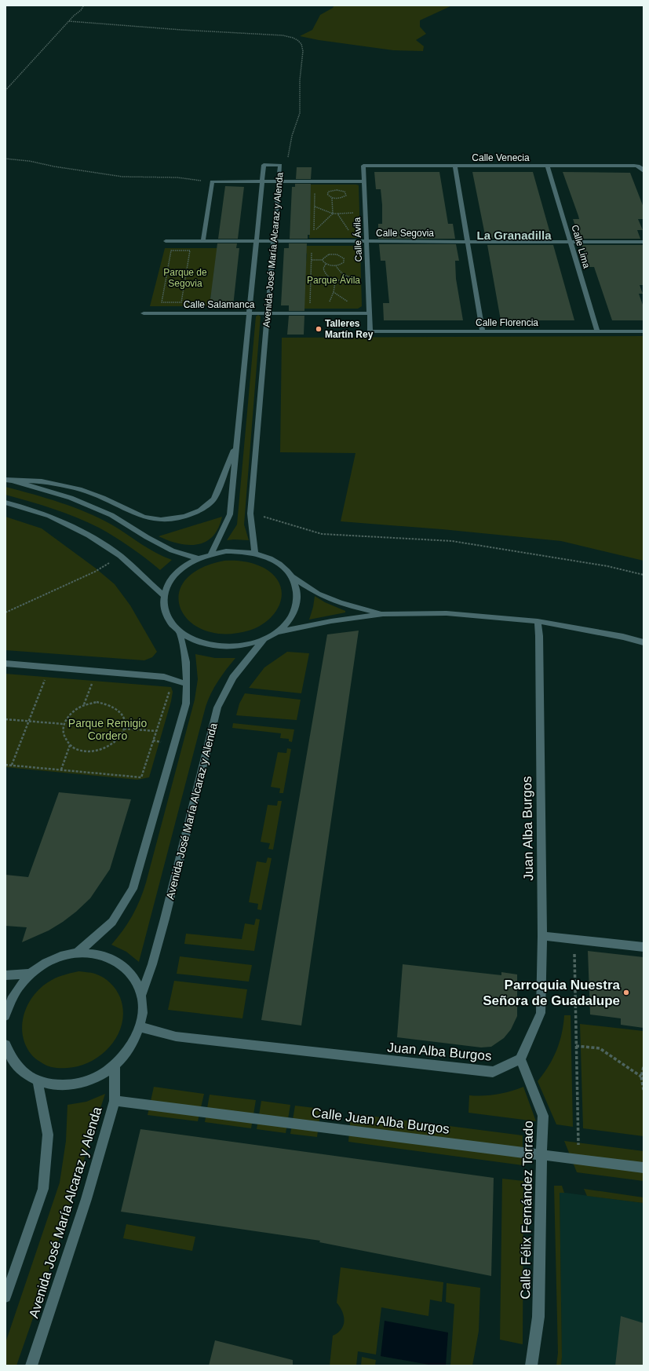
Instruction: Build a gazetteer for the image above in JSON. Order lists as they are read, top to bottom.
{
  "streets": {
    "street": [
      "Calle Venecia",
      "Calle Segovia",
      "Calle Ávila",
      "Calle Lima",
      "Avenida José María Alcaraz y Alenda",
      "Calle Salamanca",
      "Calle Florencia",
      "Juan Alba Burgos",
      "Calle Juan Alba Burgos",
      "Calle Félix Fernández Torrado"
    ]
  },
  "crossings": [
    ["Calle Venecia", "Calle Ávila"],
    ["Calle Venecia", "Calle Lima"],
    ["Calle Segovia", "Calle Ávila"],
    ["Calle Segovia", "Calle Lima"],
    ["Calle Segovia", "Avenida José María Alcaraz y Alenda"],
    ["Calle Ávila", "Calle Salamanca"],
    ["Calle Ávila", "Calle Florencia"],
    ["Calle Lima", "Calle Florencia"],
    ["Avenida José María Alcaraz y Alenda", "Calle Salamanca"],
    ["Avenida José María Alcaraz y Alenda", "Calle Juan Alba Burgos"],
    ["Juan Alba Burgos", "Calle Félix Fernández Torrado"],
    ["Calle Juan Alba Burgos", "Calle Félix Fernández Torrado"]
  ],
  "districts": ["La Granadilla"],
  "parks": ["Parque de Segovia", "Parque Ávila", "Parque Remigio Cordero"],
  "places": ["Talleres Martín Rey", "Parroquia Nuestra Señora de Guadalupe"]
}
